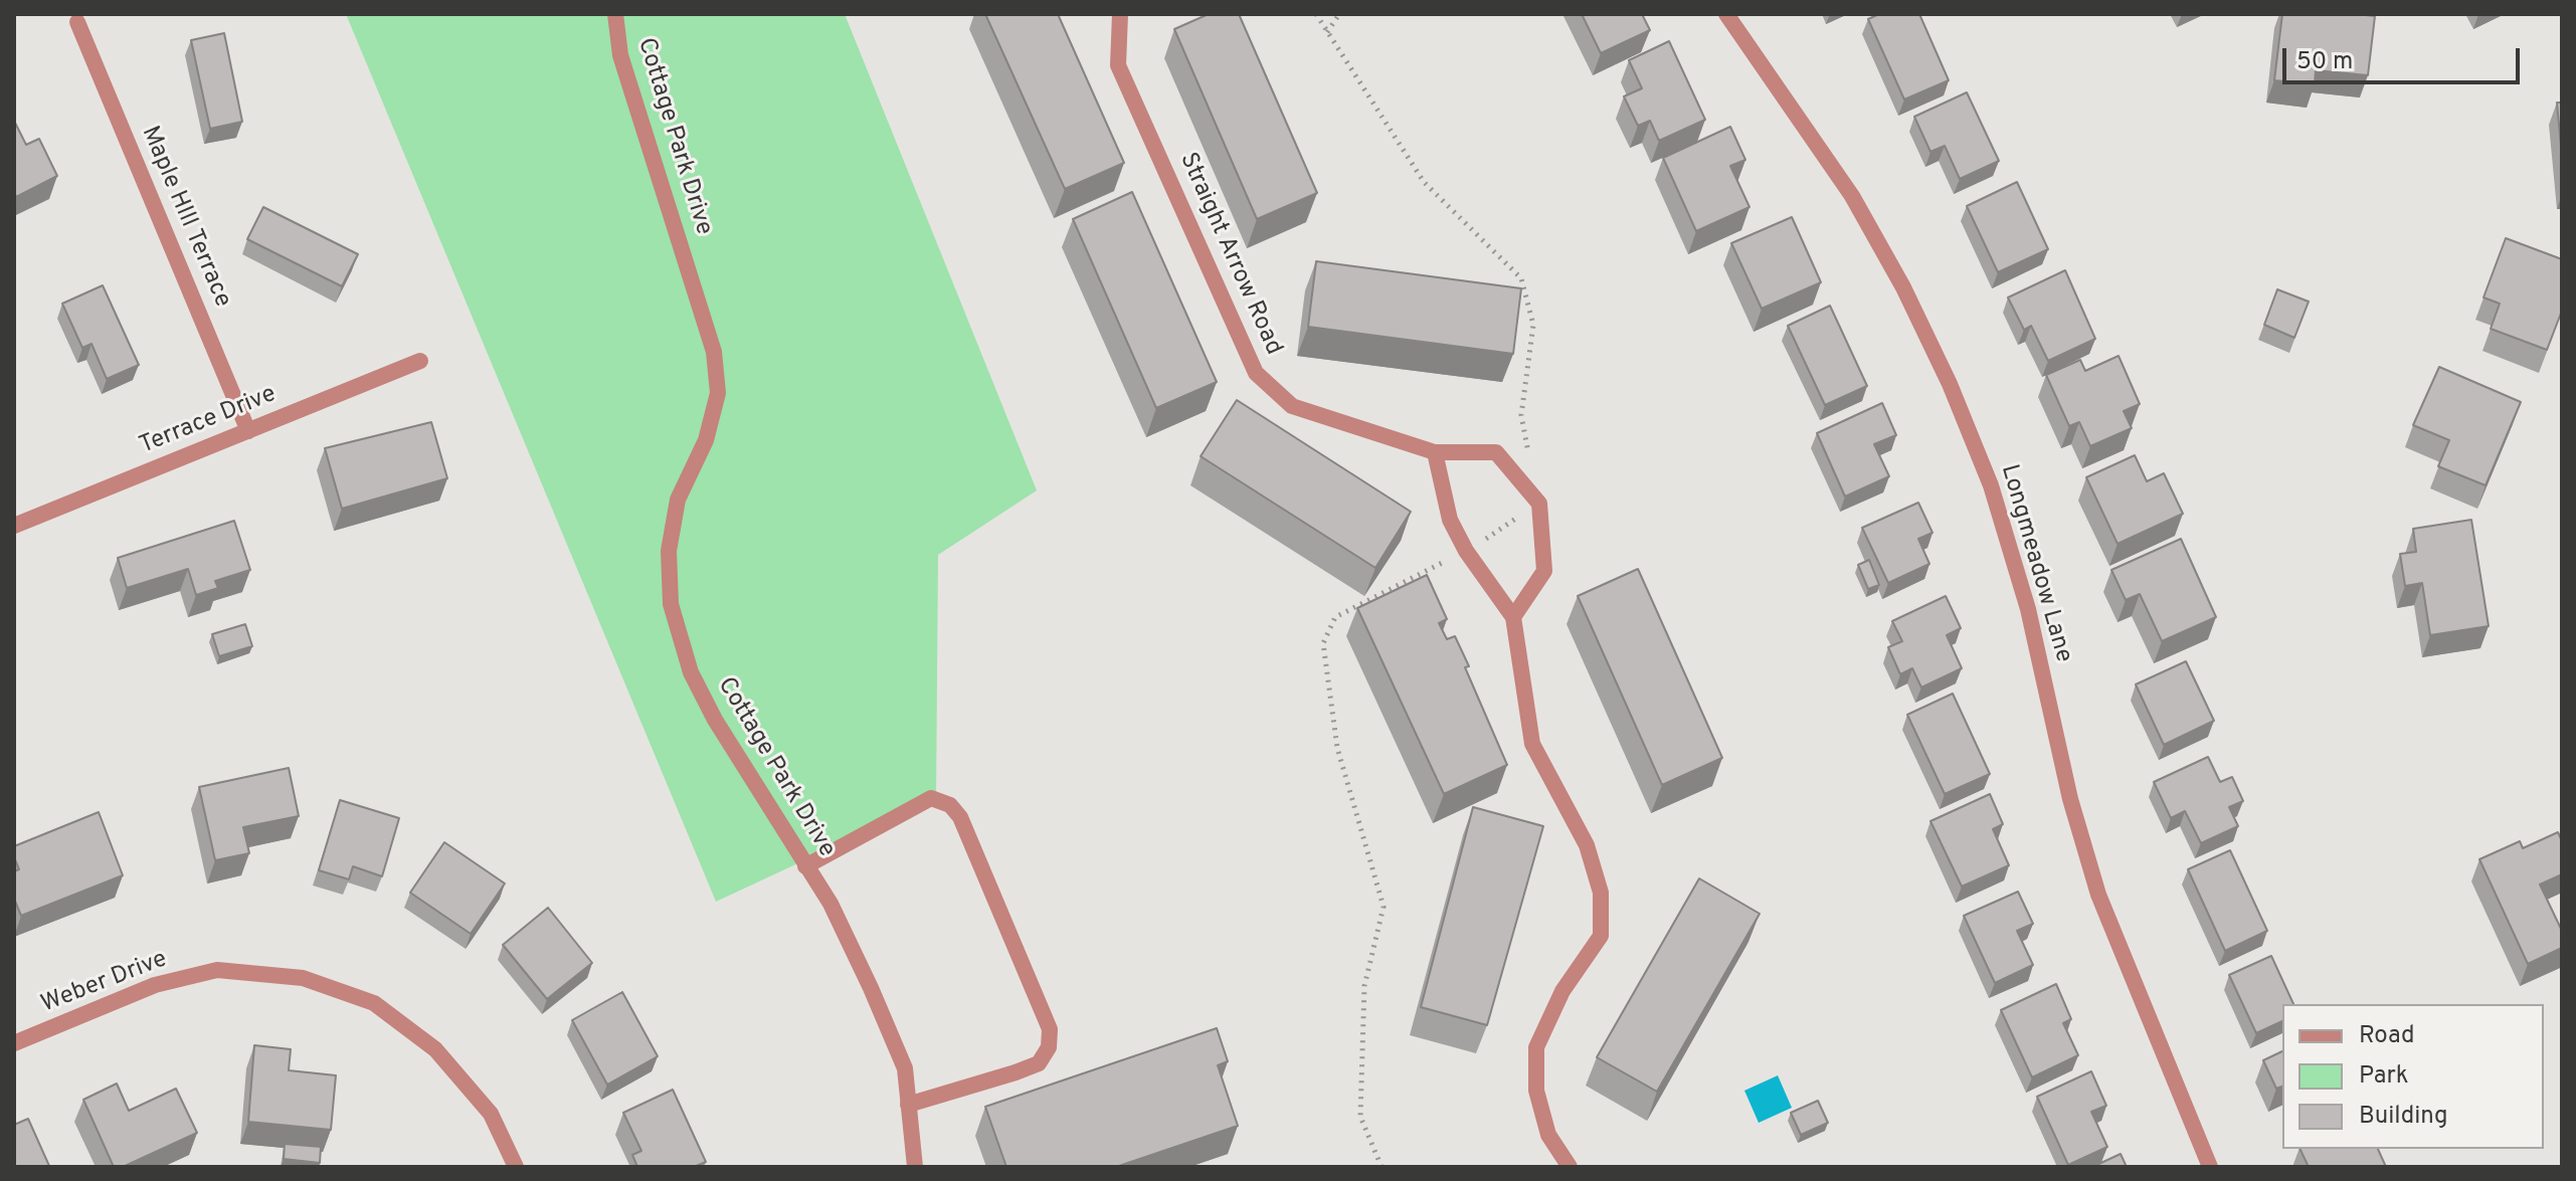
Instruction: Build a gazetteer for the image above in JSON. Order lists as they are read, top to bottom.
{
  "streets": {
    "street": [
      "Cottage Park Drive",
      "Maple HIll Terrace",
      "Straight Arrow Road",
      "Terrace Drive",
      "Longmeadow Lane",
      "Weber Drive"
    ]
  },
  "crossings": [
    ["Maple HIll Terrace", "Terrace Drive"]
  ],
  "legend": ["Road", "Park", "Building"],
  "scale_bar": "50 m"
}
